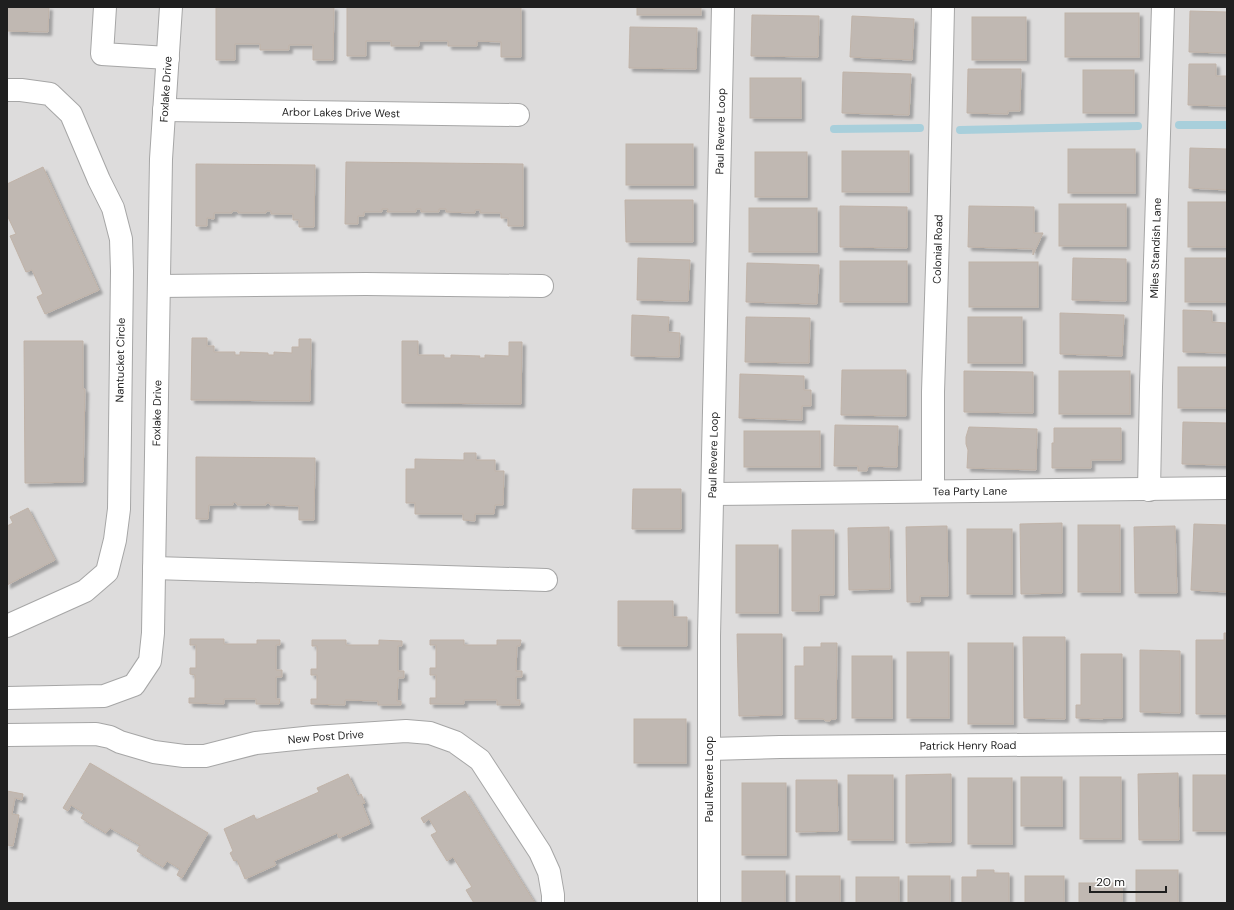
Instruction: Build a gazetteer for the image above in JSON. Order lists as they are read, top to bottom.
{
  "streets": {
    "street": [
      "Foxlake Drive",
      "Arbor Lakes Drive West",
      "Paul Revere Loop",
      "Miles Standish Lane",
      "Colonial Road",
      "Nantucket Circle",
      "Tea Party Lane",
      "New Post Drive",
      "Patrick Henry Road"
    ]
  },
  "crossings": [
    ["Foxlake Drive", "Arbor Lakes Drive West"],
    ["Paul Revere Loop", "Tea Party Lane"],
    ["Paul Revere Loop", "Patrick Henry Road"],
    ["Miles Standish Lane", "Tea Party Lane"],
    ["Colonial Road", "Tea Party Lane"]
  ],
  "scale_bar": "20 m"
}
